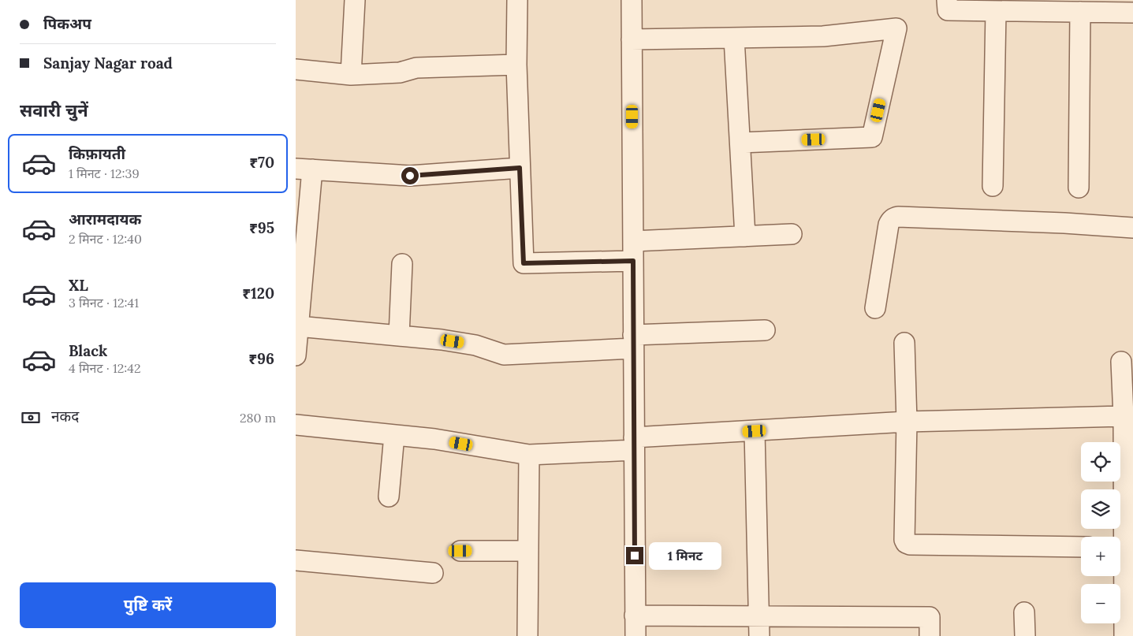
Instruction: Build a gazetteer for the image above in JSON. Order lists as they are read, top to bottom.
{
  "page": {
    "banner": ["पिकअप", "Sanjay Nagar road"],
    "heading": "सवारी चुनें",
    "list": [
      {
        "name": "किफ़ायती",
        "note": "1 मिनट · 12:39",
        "value": "₹70"
      },
      {
        "name": "आरामदायक",
        "note": "2 मिनट · 12:40",
        "value": "₹95"
      },
      {
        "name": "XL",
        "note": "3 मिनट · 12:41",
        "value": "₹120"
      },
      {
        "name": "Black",
        "note": "4 मिनट · 12:42",
        "value": "₹96"
      }
    ],
    "pay": ["नकद", "280 m"],
    "map_buttons": ["+", "−"],
    "bubble": "1 मिनट",
    "buttons": "पुष्टि करें"
  }
}
